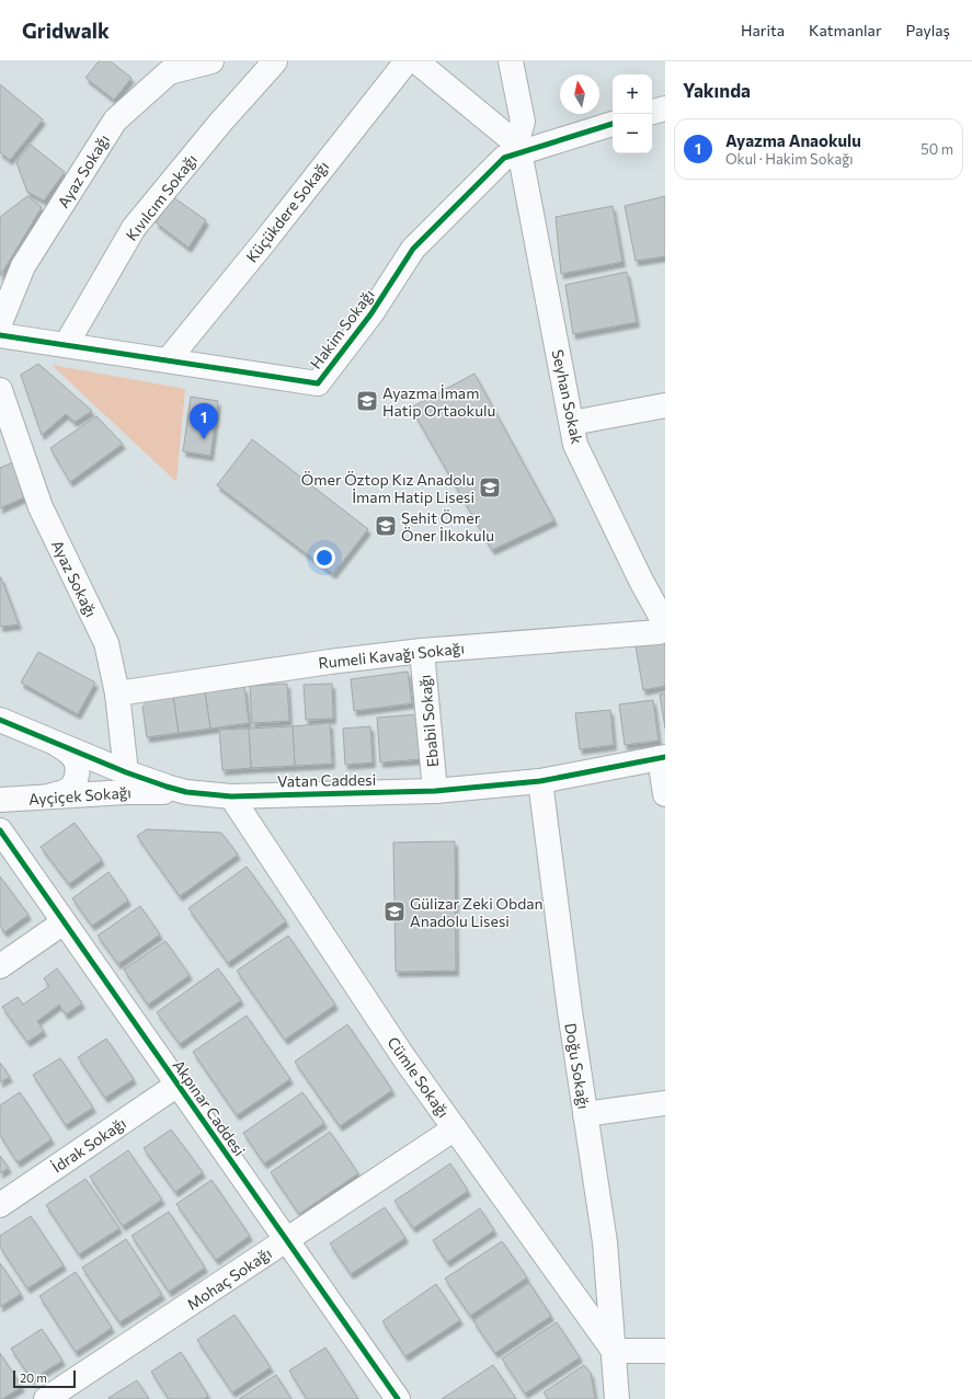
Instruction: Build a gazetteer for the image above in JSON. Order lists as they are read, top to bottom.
{
  "streets": {
    "street": [
      "Ayaz Sokağı",
      "Kıvılcım Sokağı",
      "Küçükdere Sokağı",
      "Hakim Sokağı",
      "Seyhan Sokak",
      "Rumeli Kavağı Sokağı",
      "Ebabil Sokağı",
      "Vatan Caddesi",
      "Ayçiçek Sokağı",
      "Doğu Sokağı",
      "Cümle Sokağı",
      "Akpınar Caddesi",
      "İdrak Sokağı",
      "Mohaç Sokağı"
    ]
  },
  "crossings": [
    ["Ayaz Sokağı", "Rumeli Kavağı Sokağı"],
    ["Ayaz Sokağı", "Vatan Caddesi"],
    ["Kıvılcım Sokağı", "Hakim Sokağı"],
    ["Küçükdere Sokağı", "Hakim Sokağı"],
    ["Hakim Sokağı", "Seyhan Sokak"],
    ["Rumeli Kavağı Sokağı", "Ebabil Sokağı"],
    ["Ebabil Sokağı", "Vatan Caddesi"],
    ["Vatan Caddesi", "Ayçiçek Sokağı"],
    ["Vatan Caddesi", "Doğu Sokağı"],
    ["Vatan Caddesi", "Cümle Sokağı"],
    ["Doğu Sokağı", "Cümle Sokağı"],
    ["Cümle Sokağı", "Mohaç Sokağı"],
    ["Akpınar Caddesi", "İdrak Sokağı"],
    ["Akpınar Caddesi", "Mohaç Sokağı"]
  ],
  "places": {
    "school or university": [
      "Ayazma İmam Hatip Ortaokulu",
      "Ömer Öztop Kız Anadolu İmam Hatip Lisesi",
      "Şehit Ömer Öner İlkokulu",
      "Gülizar Zeki Obdan Anadolu Lisesi"
    ]
  },
  "scale_bar": "20 m",
  "north": "top",
  "page": {
    "header": "Gridwalk",
    "nav": ["Harita", "Katmanlar", "Paylaş"],
    "heading": "Yakında",
    "map_buttons": ["+", "−"],
    "list": [
      {
        "mark": "1",
        "name": "Ayazma Anaokulu",
        "note": "Okul · Hakim Sokağı",
        "value": "50 m"
      }
    ],
    "pins": "1",
    "scale": "20 m"
  }
}
